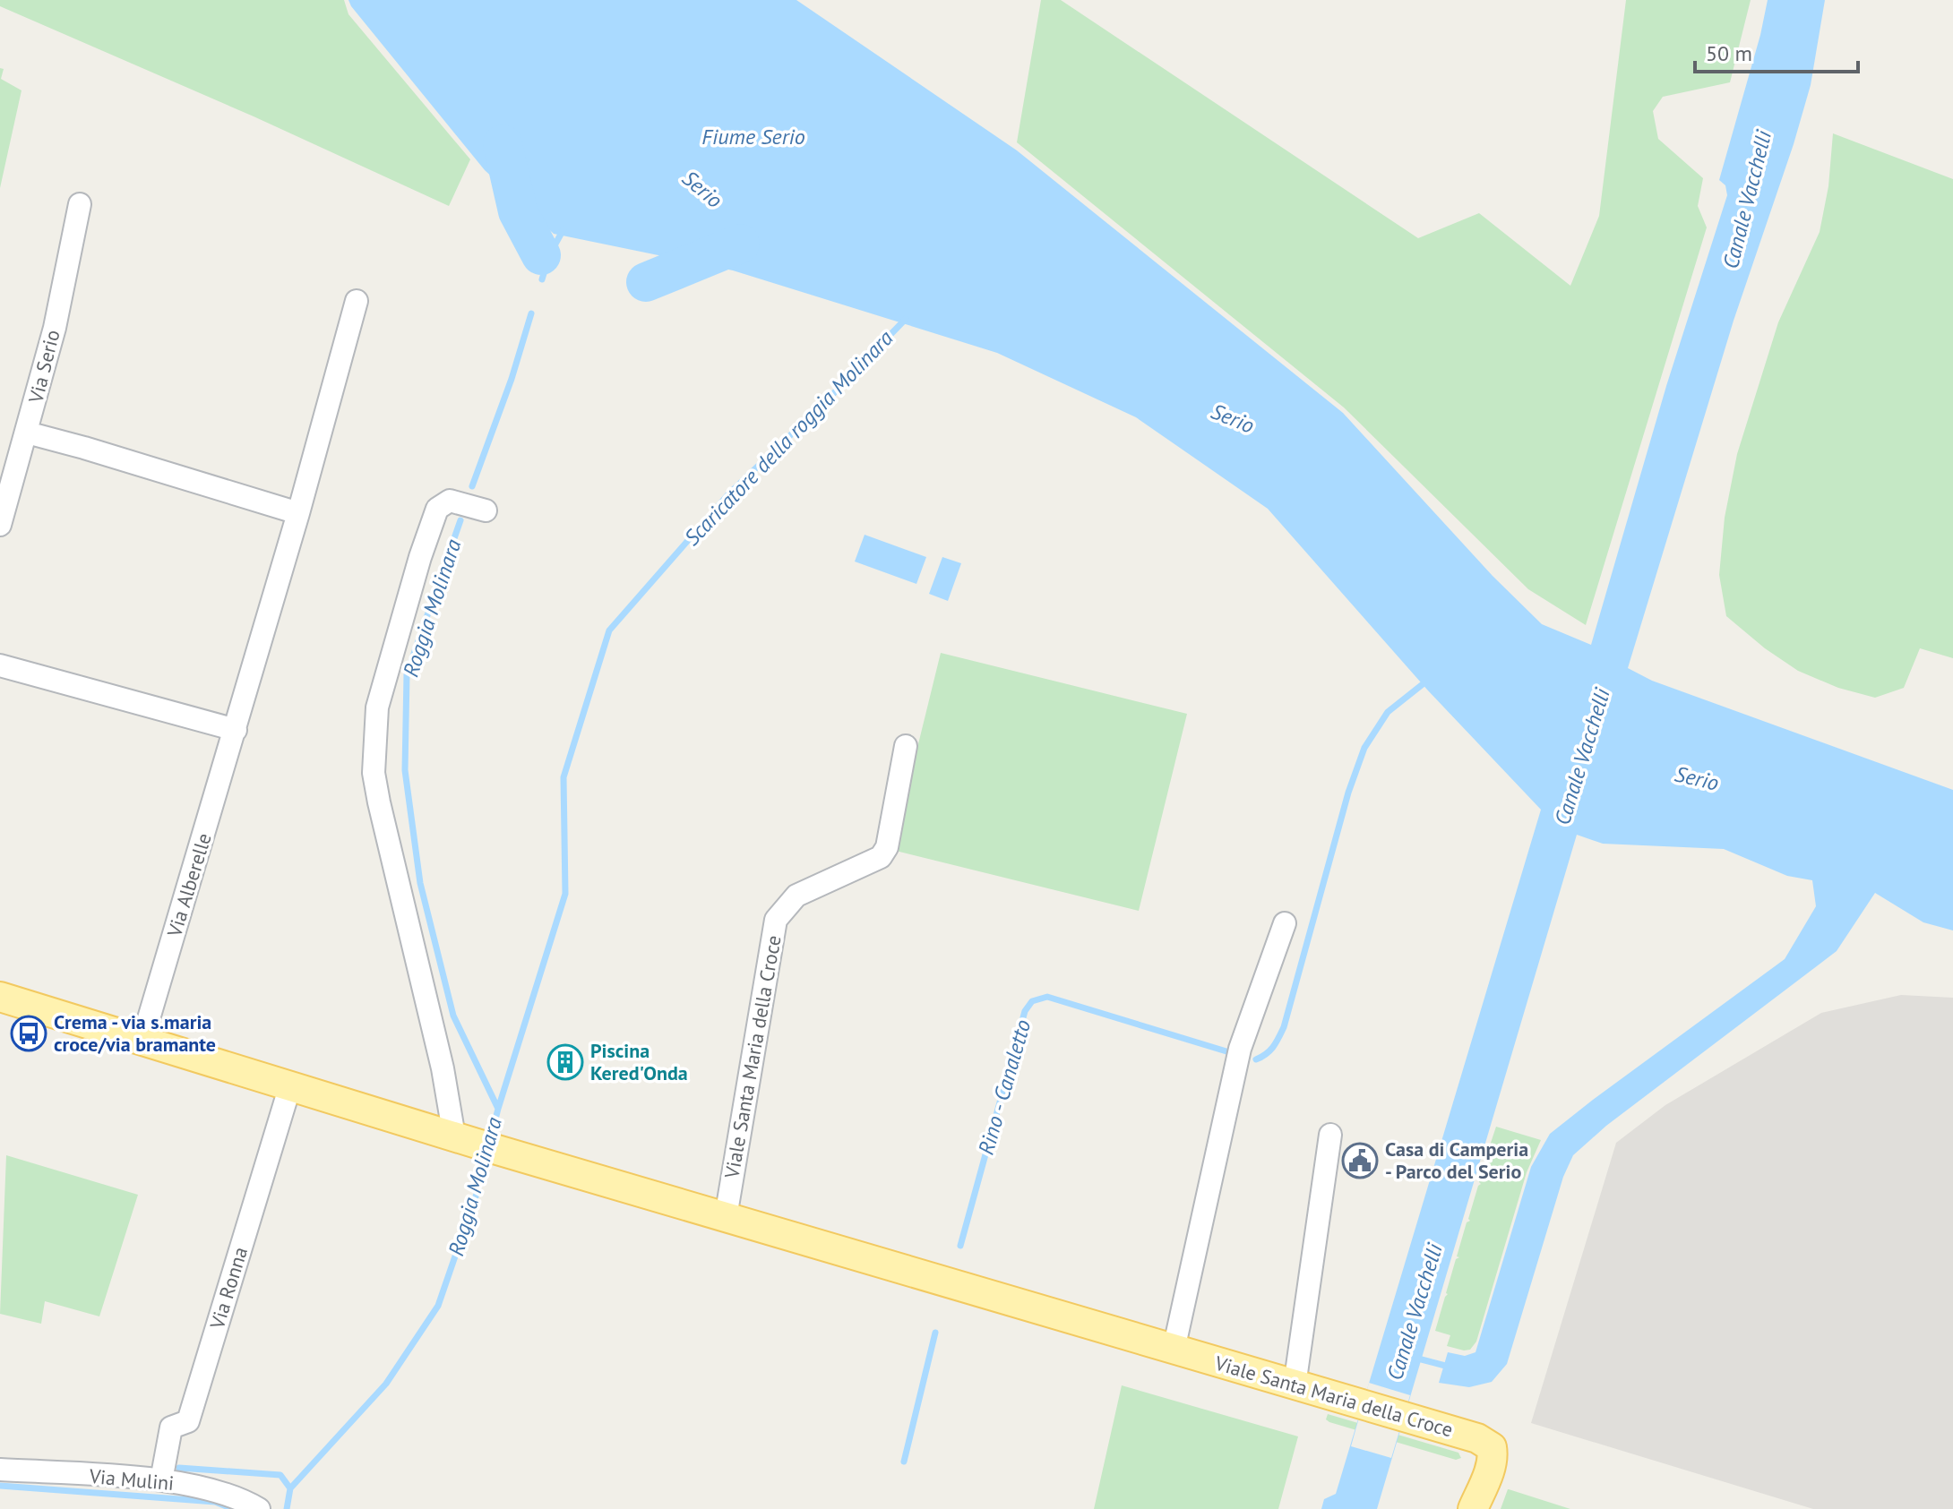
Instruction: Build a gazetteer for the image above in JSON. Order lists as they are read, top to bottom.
{
  "streets": {
    "main road": ["Viale Santa Maria della Croce"],
    "street": [
      "Via Serio",
      "Via Alberelle",
      "Via Ronna",
      "Via Mulini"
    ]
  },
  "crossings": [
    ["Via Alberelle", "Viale Santa Maria della Croce"],
    ["Viale Santa Maria della Croce", "Via Ronna"],
    ["Via Ronna", "Via Mulini"]
  ],
  "water": [
    "Fiume Serio",
    "Serio",
    "Canale Vacchelli",
    "Scaricatore della roggia Molinara",
    "Roggia Molinara",
    "Rino - Canaletto"
  ],
  "places": {
    "bus stop": ["Crema - via s.maria croce/via bramante"],
    "building": ["Piscina Kered'Onda"],
    "public building": ["Casa di Camperia - Parco del Serio"]
  },
  "scale_bar": "50 m"
}
